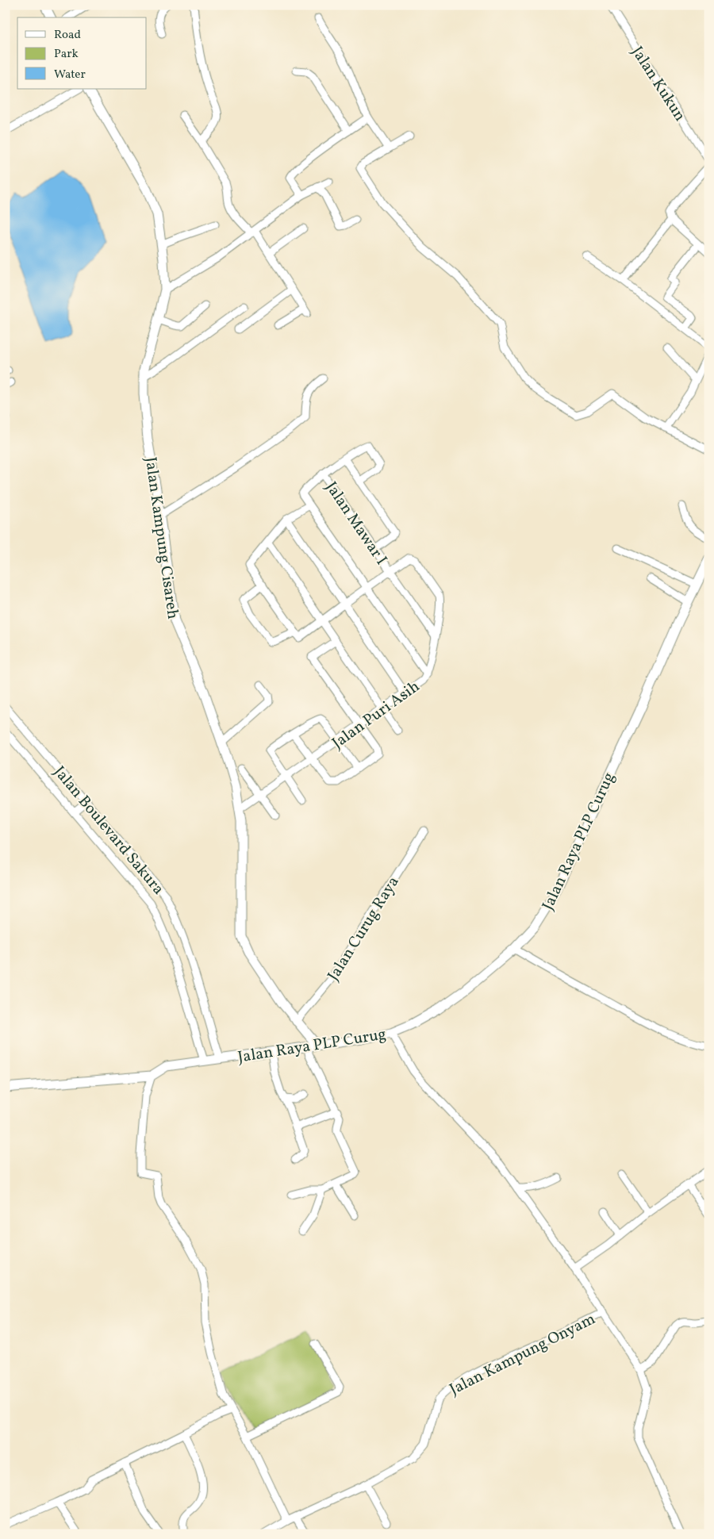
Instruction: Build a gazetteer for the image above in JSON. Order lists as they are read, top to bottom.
{
  "streets": {
    "main road": ["Jalan Kampung Cisareh", "Jalan Raya PLP Curug"],
    "street": [
      "Jalan Kukun",
      "Jalan Mawar I",
      "Jalan Puri Asih",
      "Jalan Boulevard Sakura",
      "Jalan Curug Raya",
      "Jalan Kampung Onyam"
    ]
  },
  "crossings": [
    ["Jalan Mawar I", "Jalan Puri Asih"],
    ["Jalan Kampung Cisareh", "Jalan Puri Asih"],
    ["Jalan Kampung Cisareh", "Jalan Raya PLP Curug"],
    ["Jalan Kampung Cisareh", "Jalan Curug Raya"],
    ["Jalan Boulevard Sakura", "Jalan Raya PLP Curug"]
  ],
  "legend": ["Road", "Park", "Water"]
}
